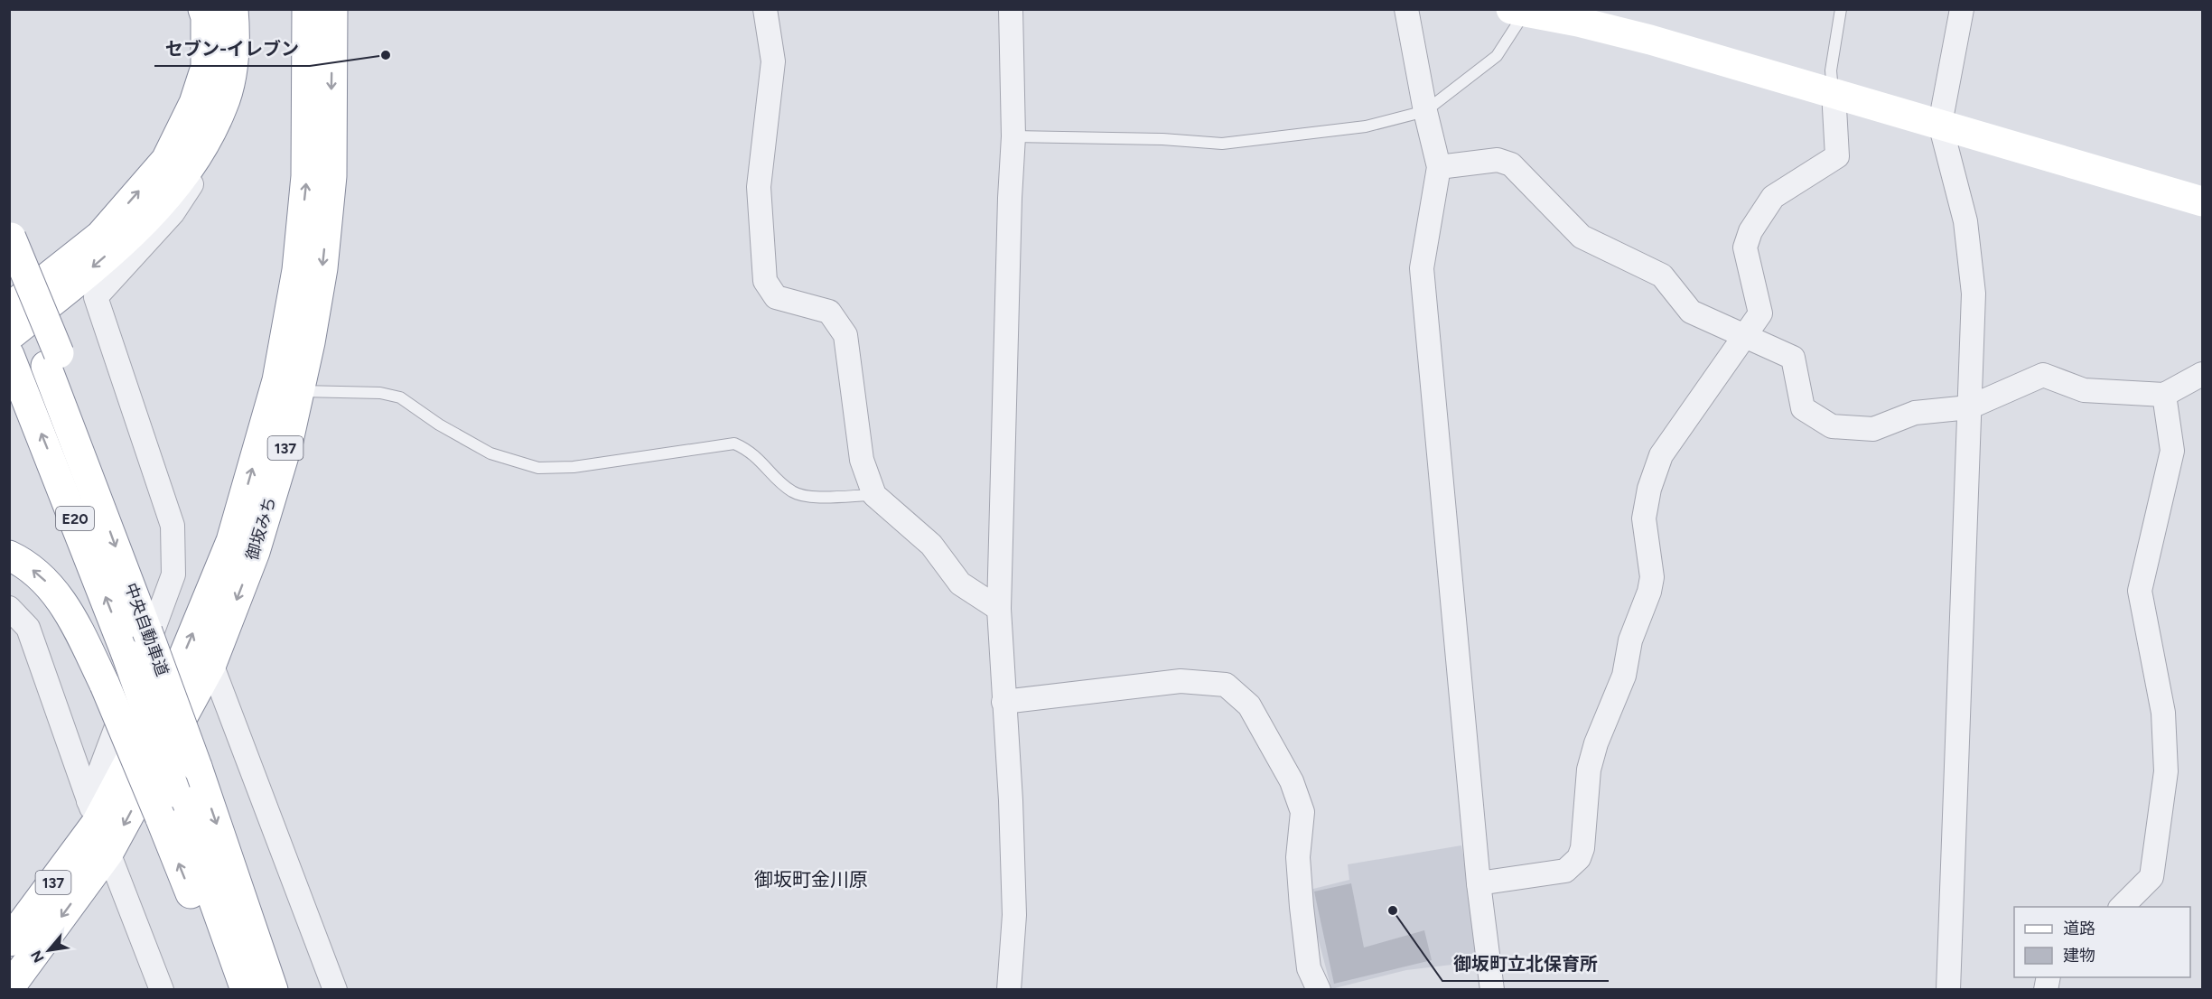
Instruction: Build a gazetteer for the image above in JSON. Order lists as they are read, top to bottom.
{
  "streets": {
    "main road": [
      "137",
      "E20",
      "御坂みち",
      "中央自動車道"
    ]
  },
  "districts": ["御坂町金川原"],
  "places": ["セブン-イレブン", "御坂町立北保育所"],
  "legend": ["道路", "建物"],
  "north": "bottom left"
}
